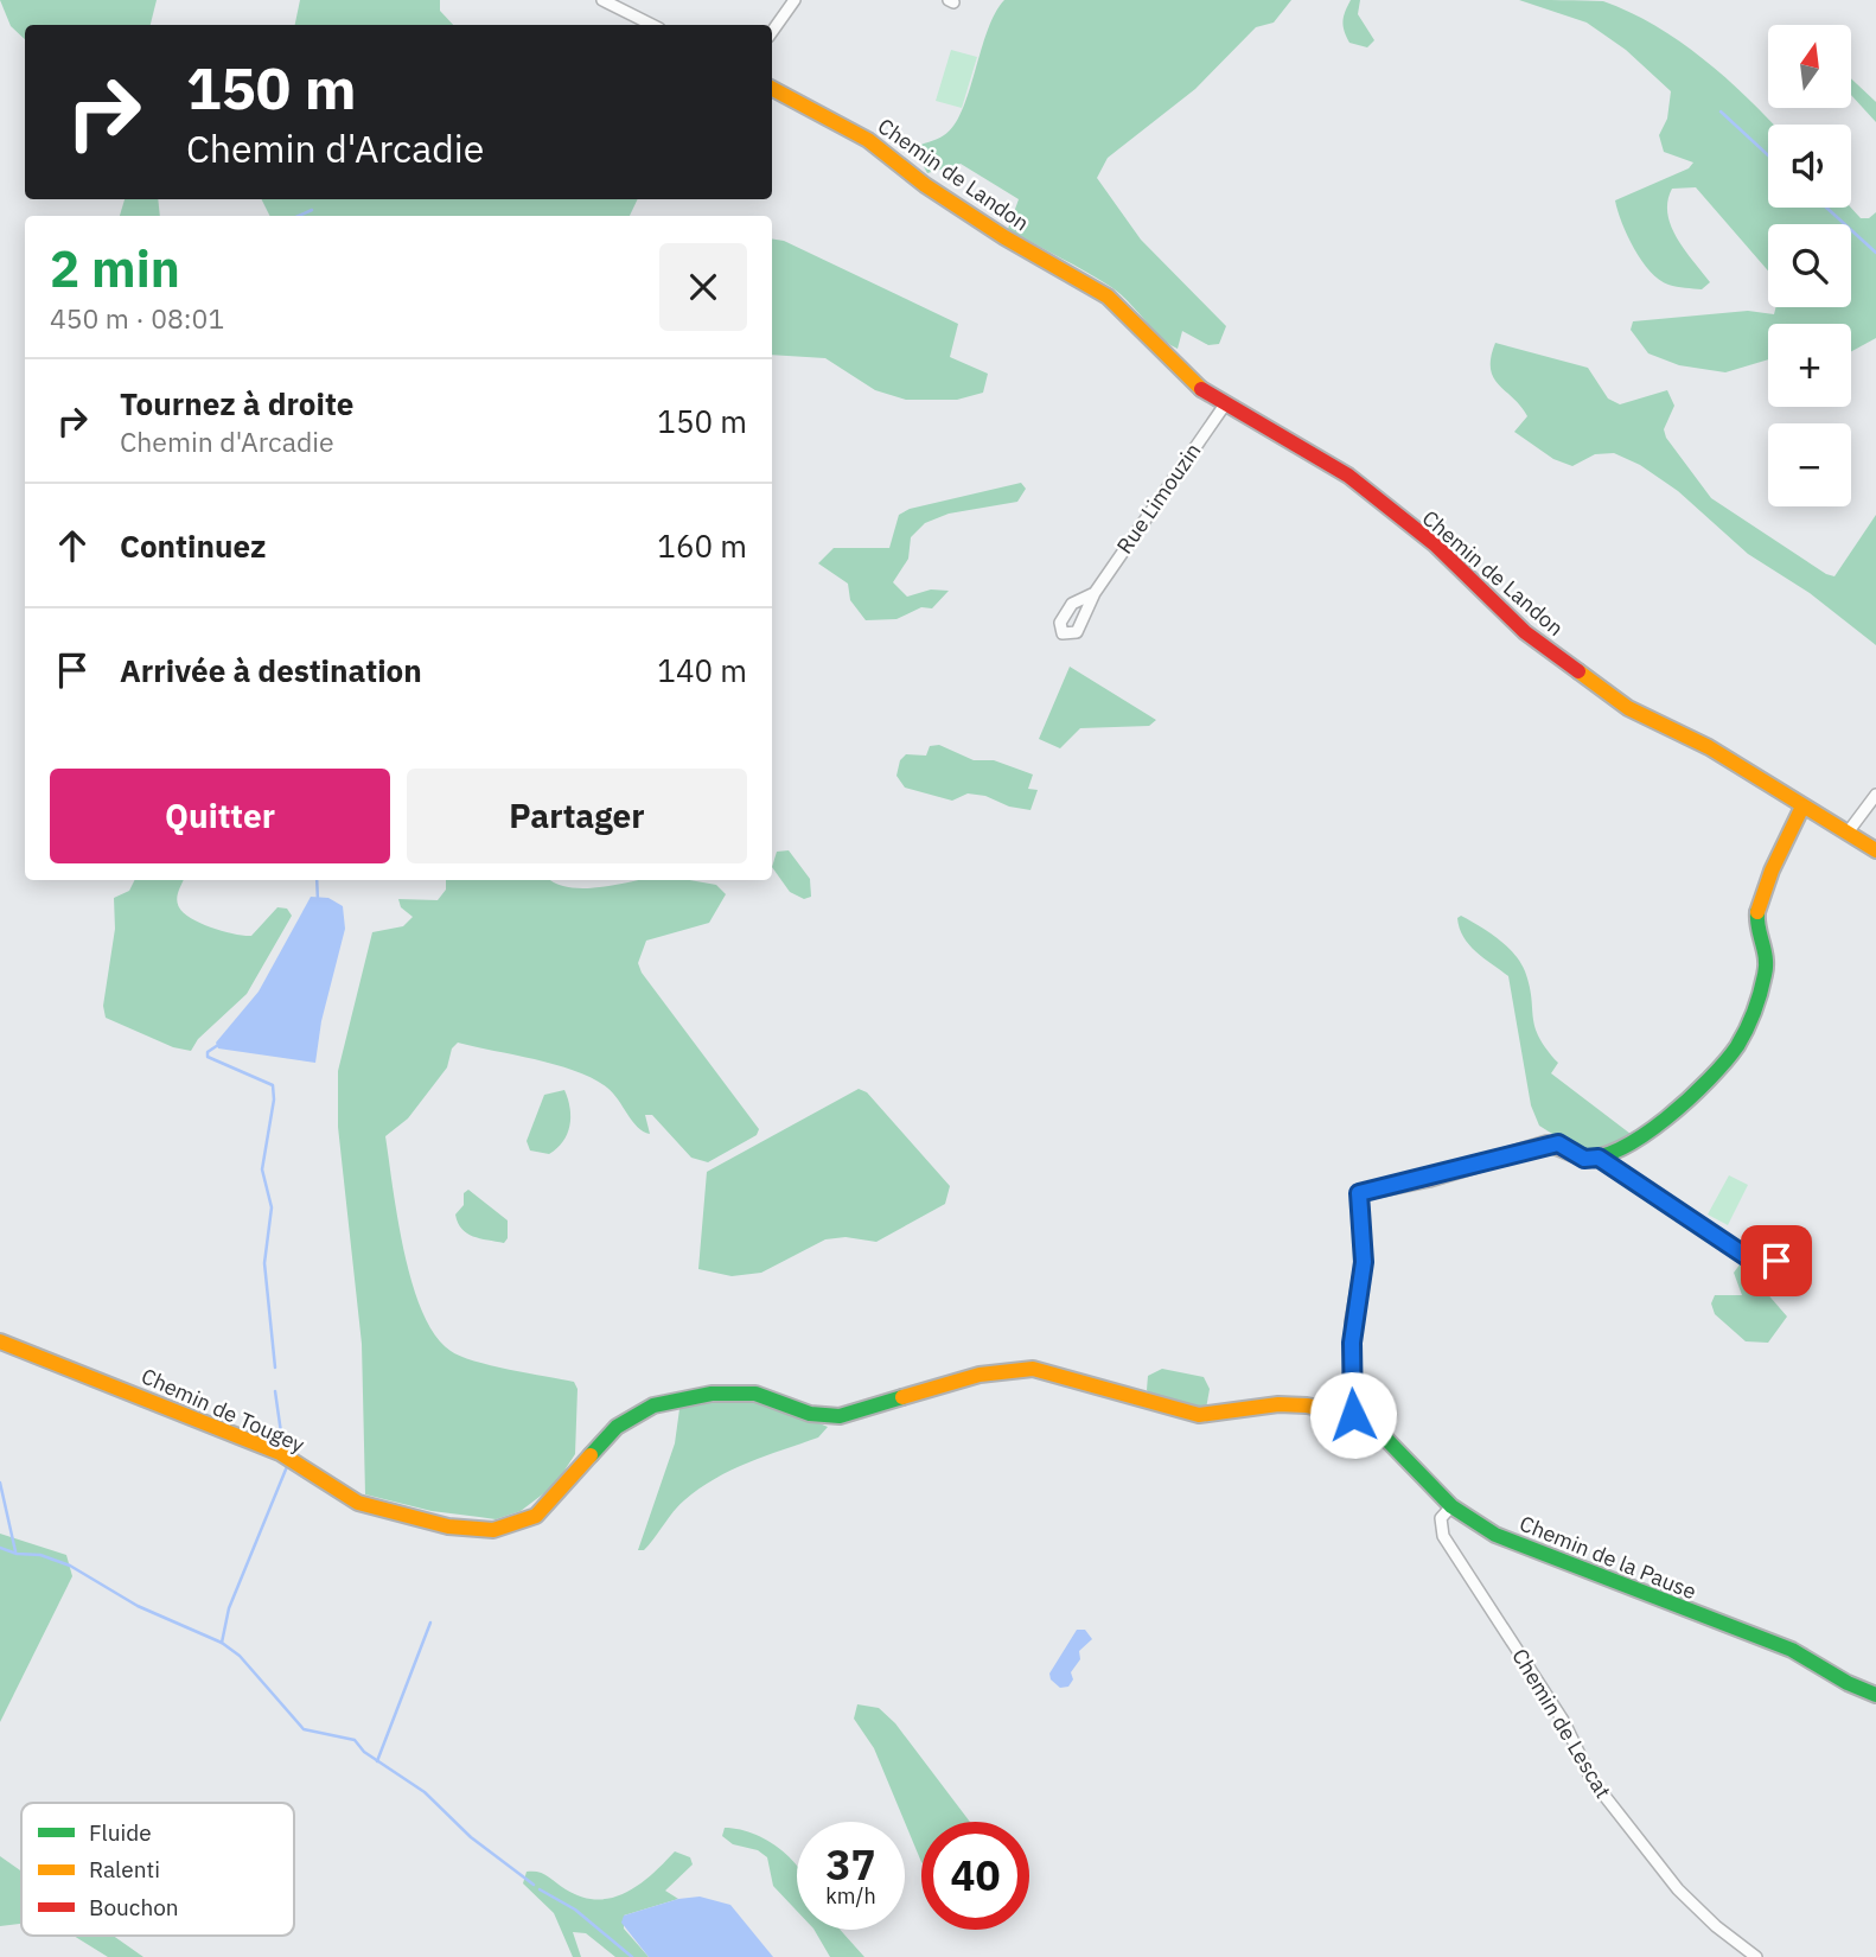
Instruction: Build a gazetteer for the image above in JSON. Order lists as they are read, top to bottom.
{
  "streets": {
    "street": [
      "Chemin de Landon",
      "Rue Limouzin",
      "Chemin de Tougey",
      "Chemin de la Pause",
      "Chemin de Lescat"
    ]
  },
  "crossings": [
    ["Chemin de Landon", "Rue Limouzin"],
    ["Chemin de Tougey", "Chemin de la Pause"],
    ["Chemin de la Pause", "Chemin de Lescat"]
  ],
  "legend": ["Fluide", "Ralenti", "Bouchon"],
  "north": "top",
  "page": {
    "map_buttons": ["+", "−"],
    "turn": ["150 m", "Chemin d'Arcadie"],
    "heading": ["2 min", "450 m · 08:01"],
    "list": [
      {
        "name": "Tournez à droite",
        "note": "Chemin d'Arcadie",
        "value": "150 m"
      },
      {
        "name": "Continuez",
        "value": "160 m"
      },
      {
        "name": "Arrivée à destination",
        "value": "140 m"
      }
    ],
    "buttons": ["Quitter", "Partager"],
    "speed": "37 km/h",
    "limit": "40"
  }
}
